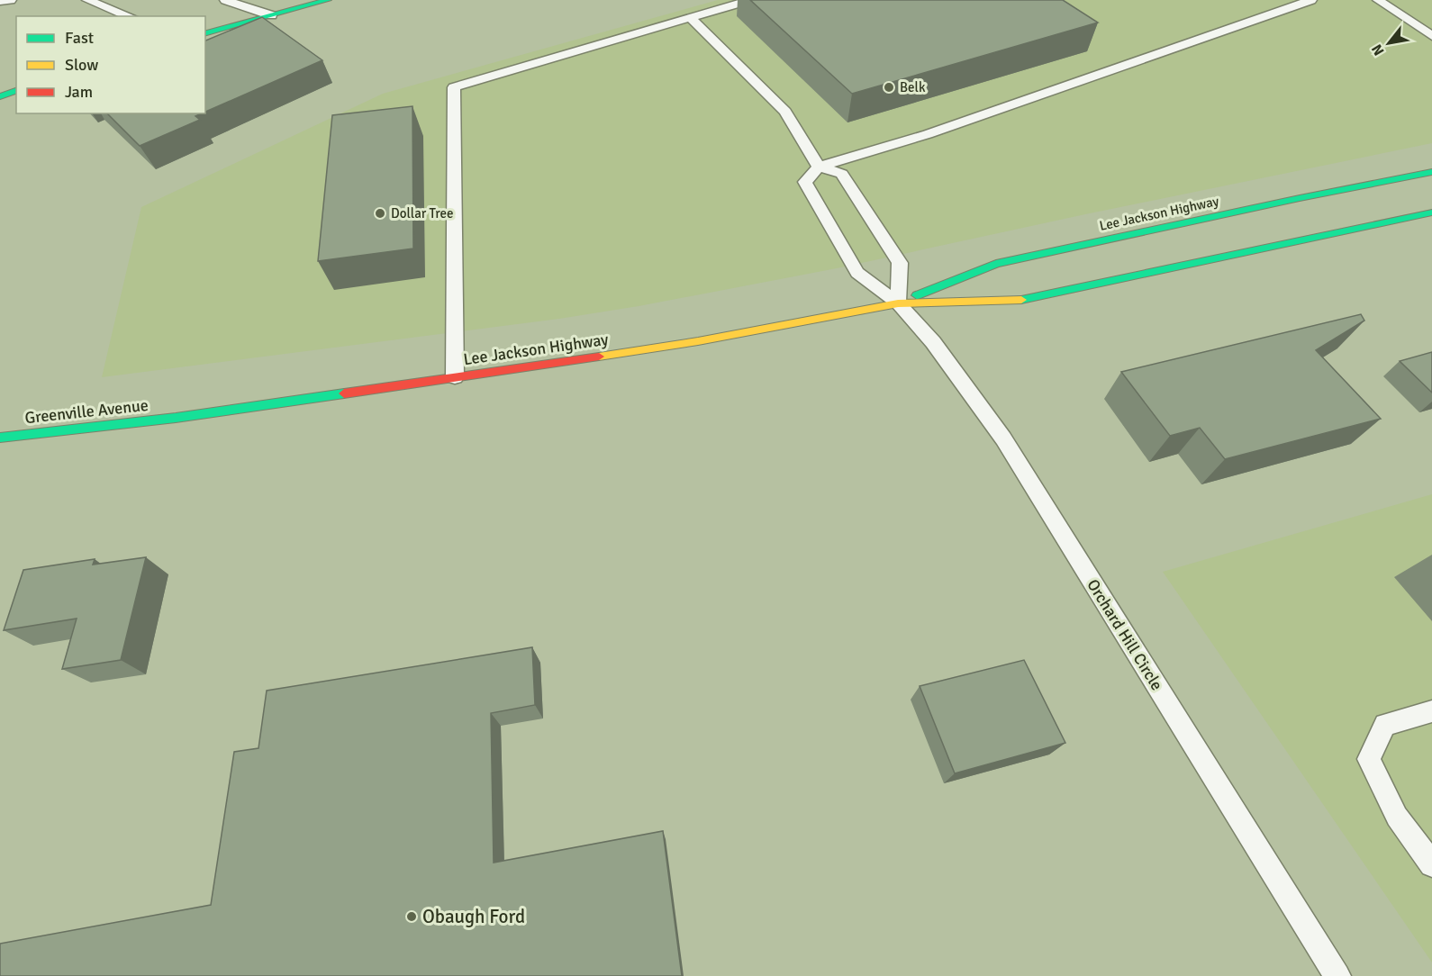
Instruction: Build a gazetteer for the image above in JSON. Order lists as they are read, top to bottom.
{
  "streets": {
    "main road": ["Lee Jackson Highway", "Greenville Avenue"],
    "lane": ["Orchard Hill Circle"]
  },
  "crossings": [
    ["Lee Jackson Highway", "Greenville Avenue"],
    ["Lee Jackson Highway", "Orchard Hill Circle"]
  ],
  "places": ["Belk", "Dollar Tree", "Obaugh Ford"],
  "legend": ["Fast", "Slow", "Jam"],
  "north": "bottom left"
}
